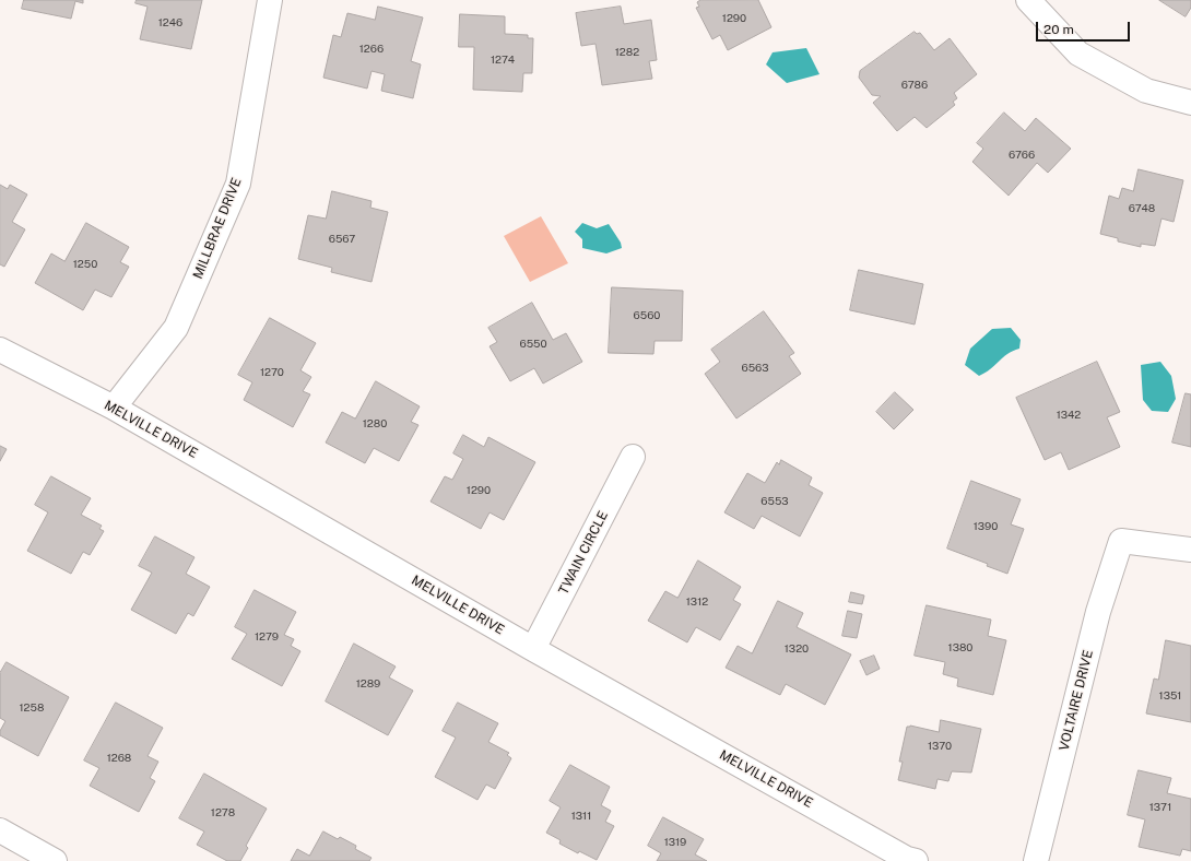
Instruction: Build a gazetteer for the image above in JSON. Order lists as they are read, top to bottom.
{
  "streets": {
    "street": [
      "MILLBRAE DRIVE",
      "MELVILLE DRIVE",
      "TWAIN CIRCLE",
      "VOLTAIRE DRIVE"
    ]
  },
  "crossings": [
    ["MILLBRAE DRIVE", "MELVILLE DRIVE"],
    ["MELVILLE DRIVE", "TWAIN CIRCLE"]
  ],
  "house_numbers": [
    "1290",
    "1246",
    "1266",
    "1282",
    "1274",
    "6786",
    "6766",
    "6748",
    "6567",
    "1250",
    "6560",
    "6550",
    "6563",
    "1270",
    "1342",
    "1280",
    "1290",
    "6553",
    "1390",
    "1312",
    "1279",
    "1380",
    "1320",
    "1289",
    "1351",
    "1258",
    "1370",
    "1268",
    "1371",
    "1278",
    "1311",
    "1319"
  ],
  "scale_bar": "20 m"
}
